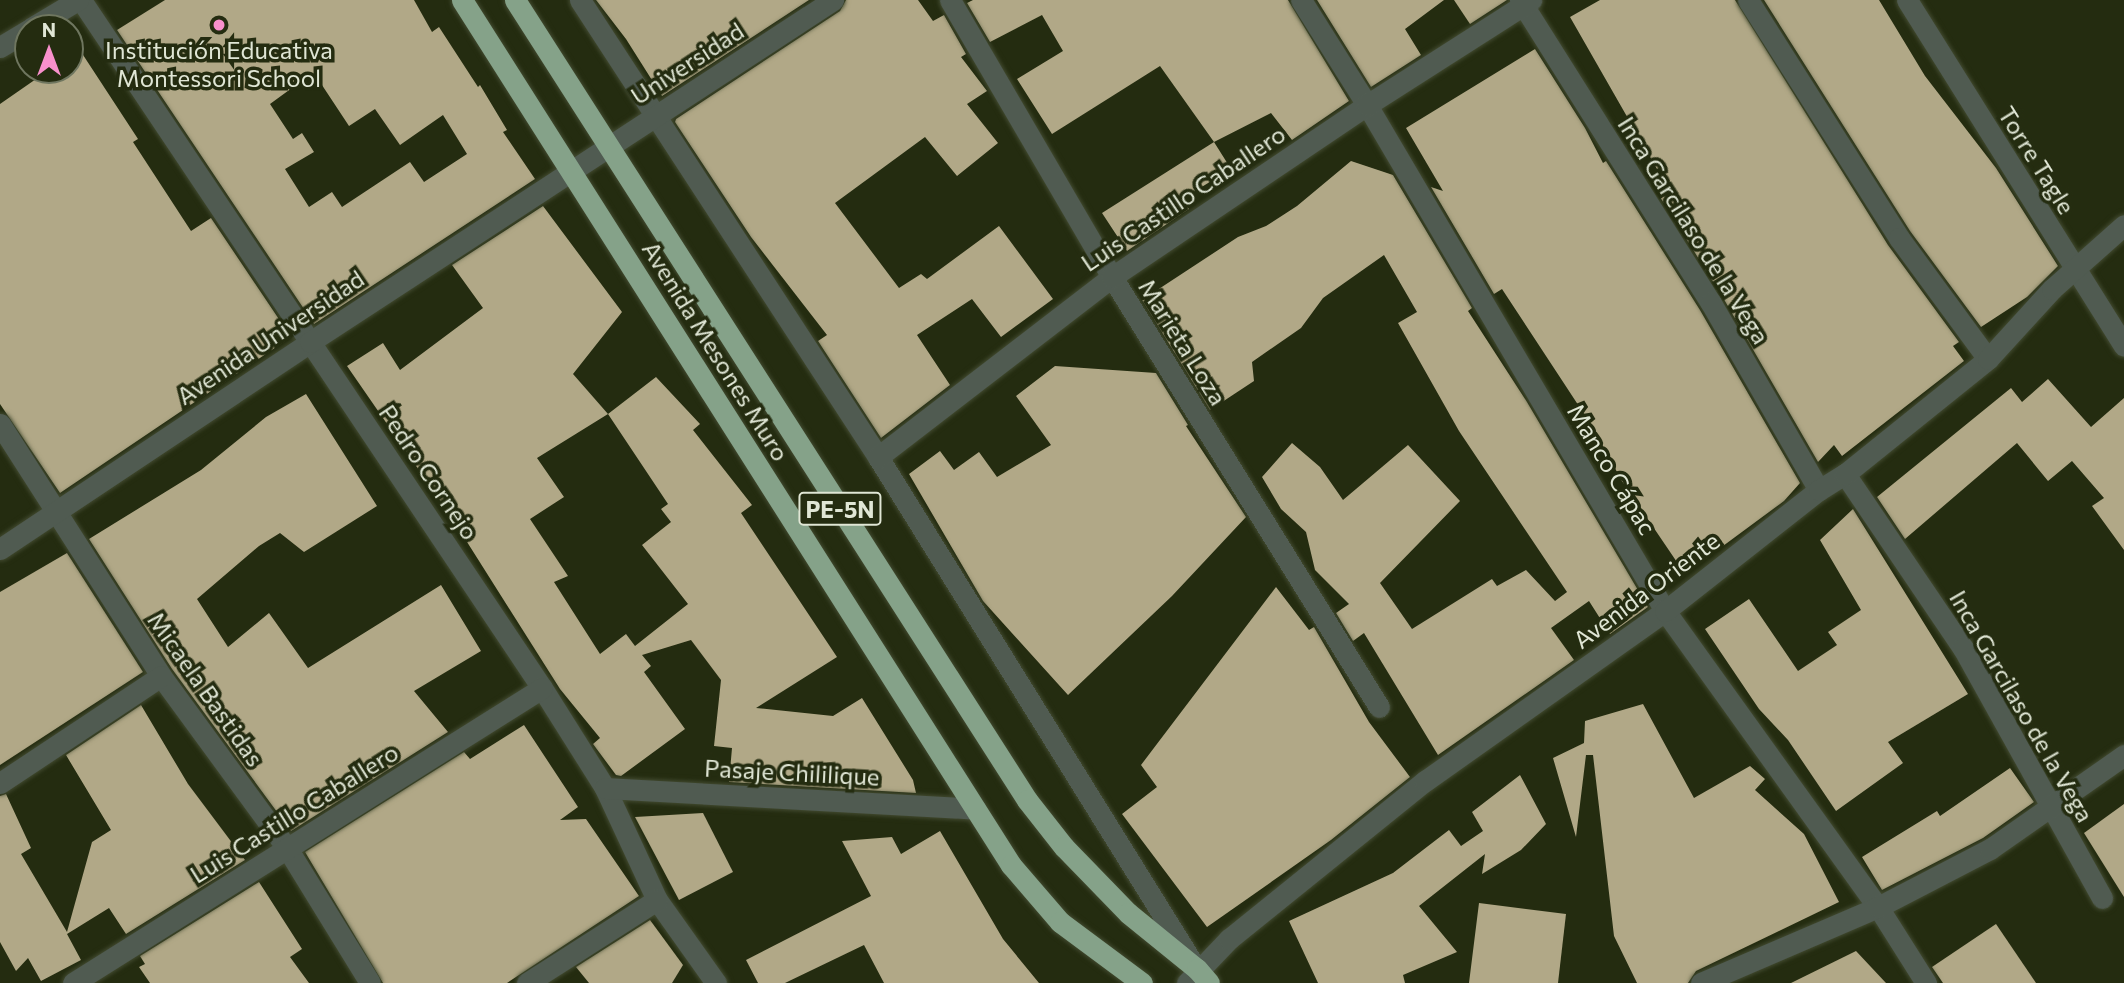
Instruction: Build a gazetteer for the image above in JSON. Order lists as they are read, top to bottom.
{
  "streets": {
    "highway": ["Avenida Mesones Muro", "PE-5N"],
    "street": [
      "Universidad",
      "Torre Tagle",
      "Luis Castillo Caballero",
      "Inca Garcilaso de la Vega",
      "Avenida Universidad",
      "Marieta Loza",
      "Manco Cápac",
      "Pedro Cornejo",
      "Avenida Oriente",
      "Micaela Bastidas",
      "Pasaje Chililique"
    ]
  },
  "crossings": [
    ["Universidad", "Avenida Universidad"],
    ["Universidad", "Avenida Mesones Muro"],
    ["Universidad", "PE-5N"],
    ["Torre Tagle", "Avenida Oriente"],
    ["Luis Castillo Caballero", "Inca Garcilaso de la Vega"],
    ["Luis Castillo Caballero", "Marieta Loza"],
    ["Luis Castillo Caballero", "Manco Cápac"],
    ["Luis Castillo Caballero", "Pedro Cornejo"],
    ["Luis Castillo Caballero", "Micaela Bastidas"],
    ["Inca Garcilaso de la Vega", "Avenida Oriente"],
    ["Avenida Universidad", "Avenida Mesones Muro"],
    ["Avenida Universidad", "Pedro Cornejo"],
    ["Avenida Universidad", "Micaela Bastidas"],
    ["Avenida Mesones Muro", "Pasaje Chililique"],
    ["Manco Cápac", "Avenida Oriente"],
    ["Pedro Cornejo", "Pasaje Chililique"],
    ["PE-5N", "Avenida Oriente"]
  ],
  "places": ["Institución Educativa Montessori School"],
  "north": "top"
}
